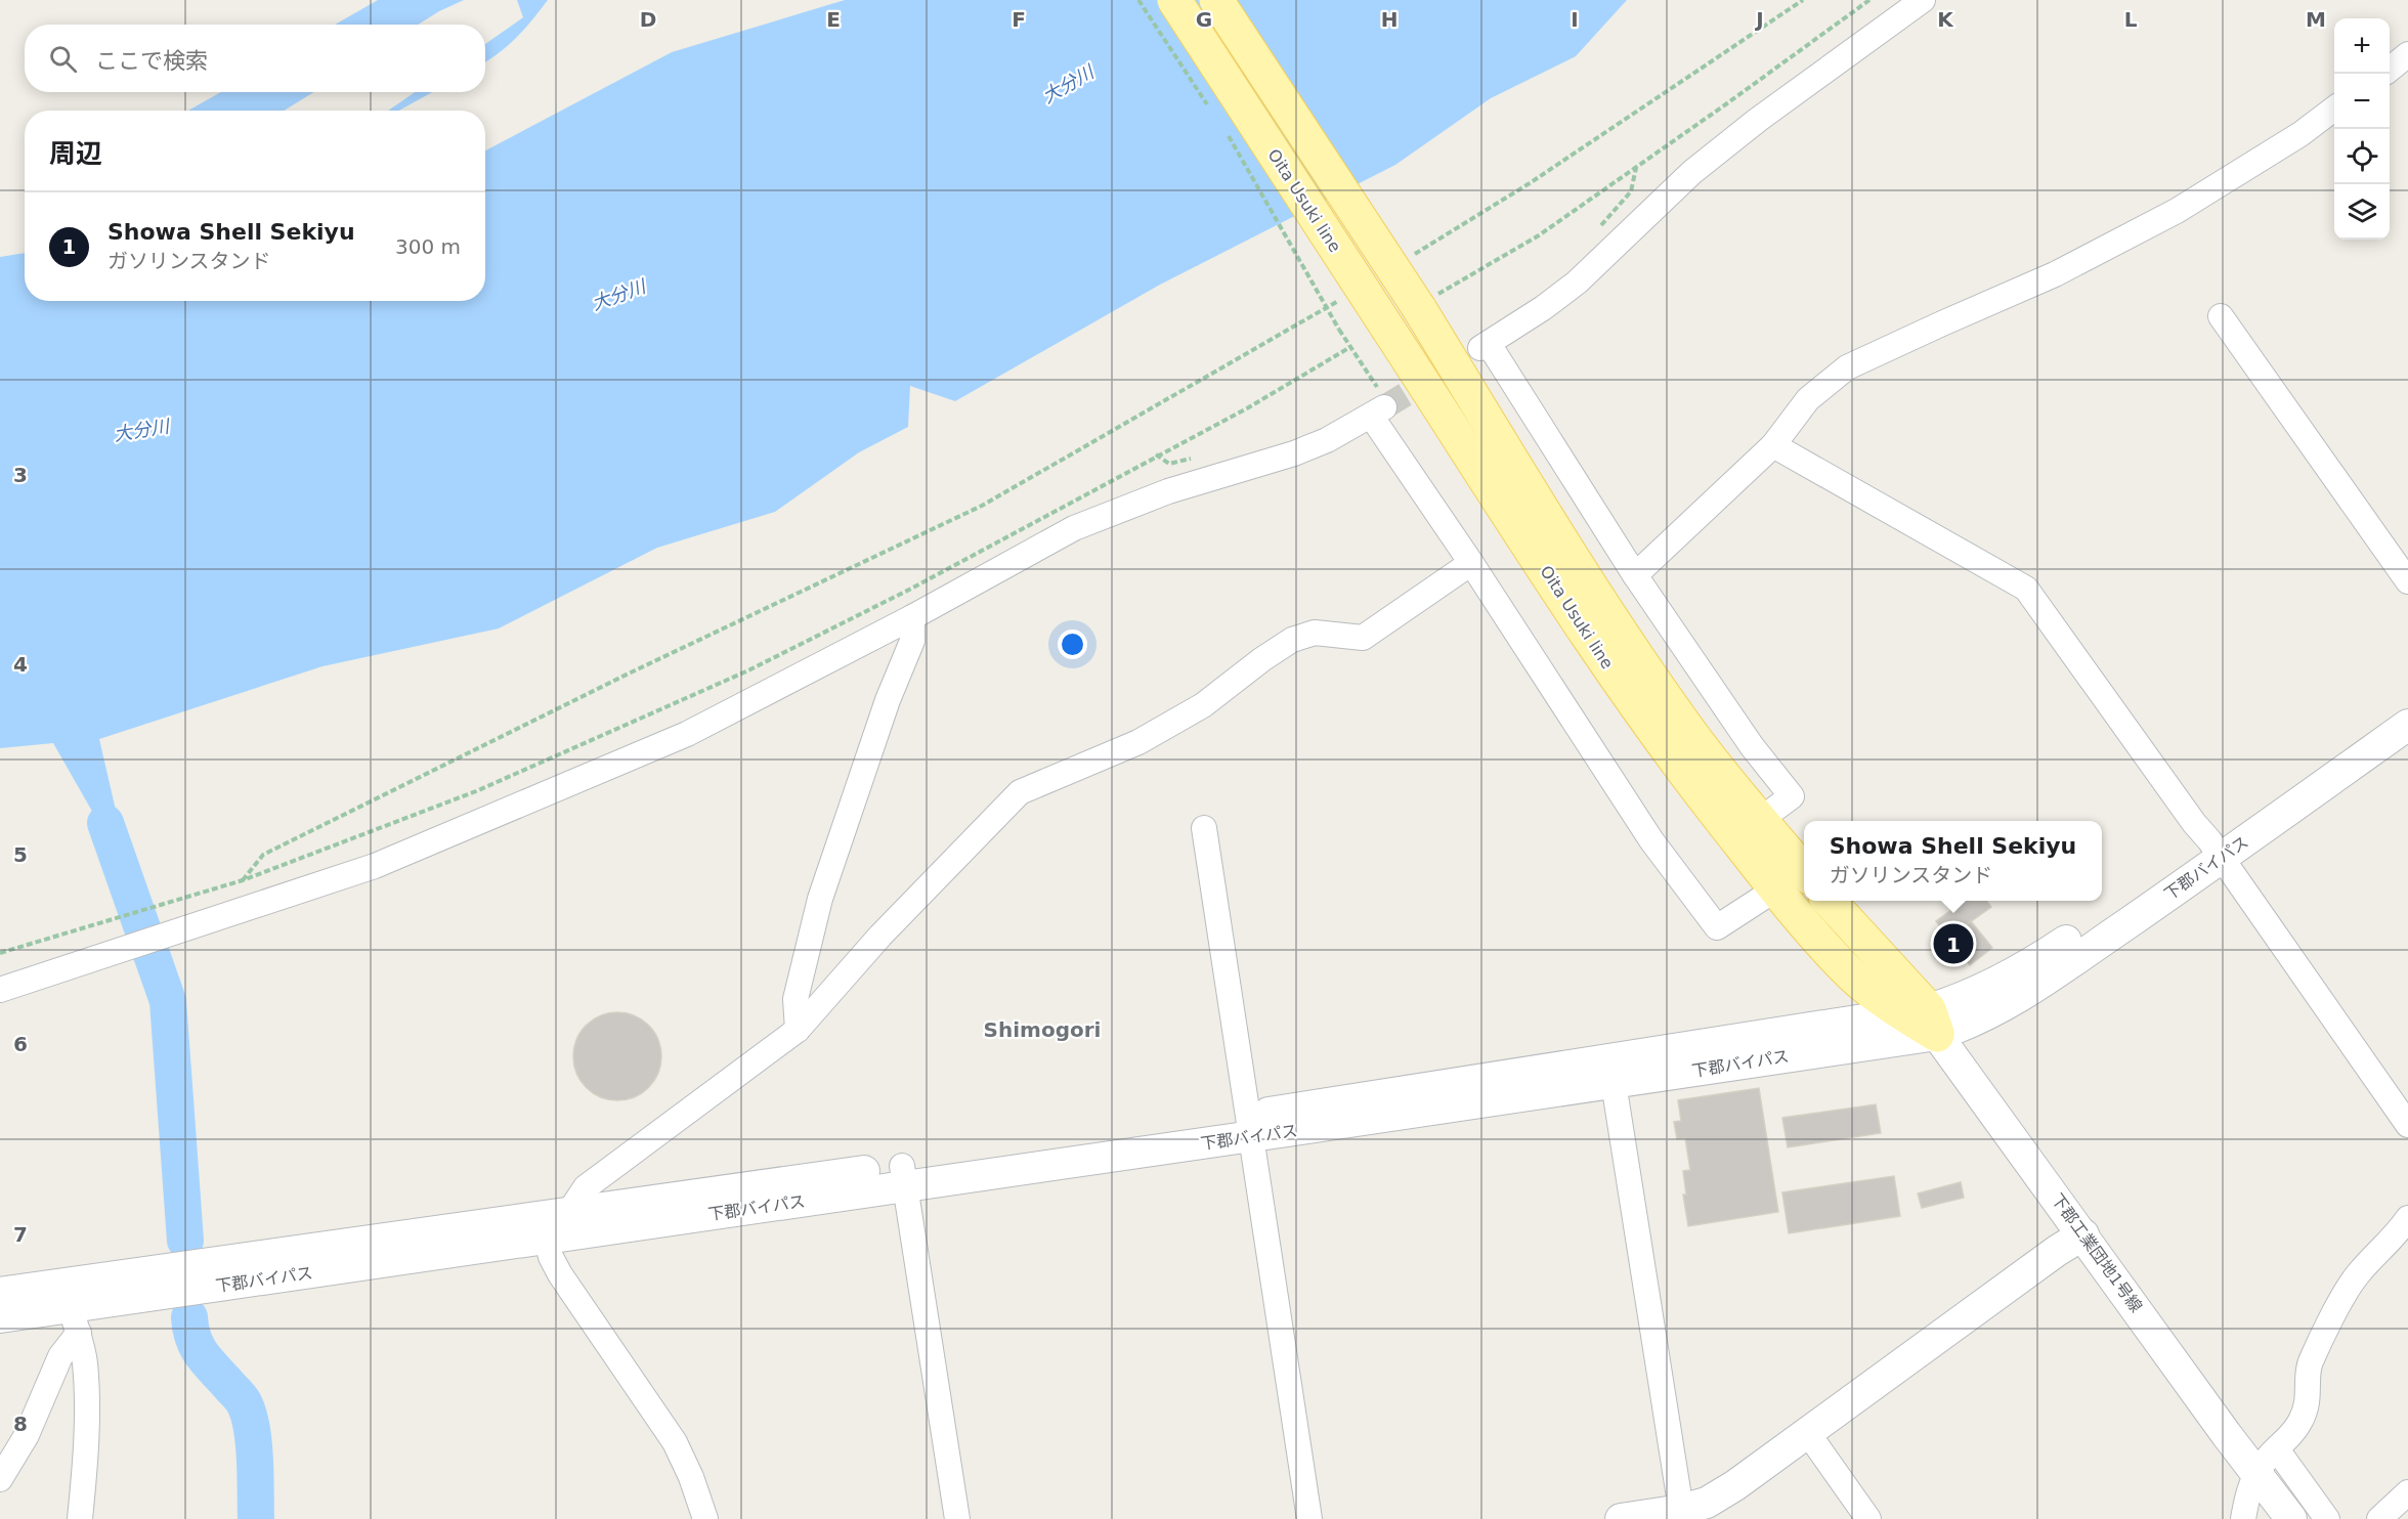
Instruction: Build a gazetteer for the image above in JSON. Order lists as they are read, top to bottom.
{
  "streets": {
    "main road": ["Oita Usuki line"],
    "street": ["下郡バイパス", "下郡工業団地1号線"]
  },
  "crossings": [
    ["Oita Usuki line", "下郡バイパス"],
    ["Oita Usuki line", "下郡工業団地1号線"],
    ["下郡バイパス", "下郡工業団地1号線"]
  ],
  "districts": ["Shimogori"],
  "water": ["大分川"],
  "page": {
    "map_buttons": ["+", "−"],
    "search": "ここで検索",
    "heading": "周辺",
    "list": [
      {
        "mark": "1",
        "name": "Showa Shell Sekiyu",
        "note": "ガソリンスタンド",
        "value": "300 m"
      }
    ],
    "popup": ["Showa Shell Sekiyu", "ガソリンスタンド"],
    "pins": "1"
  },
  "grid": {
    "columns": [
      "D",
      "E",
      "F",
      "G",
      "H",
      "I",
      "J",
      "K",
      "L",
      "M"
    ],
    "rows": [
      "3",
      "4",
      "5",
      "6",
      "7",
      "8"
    ]
  }
}
